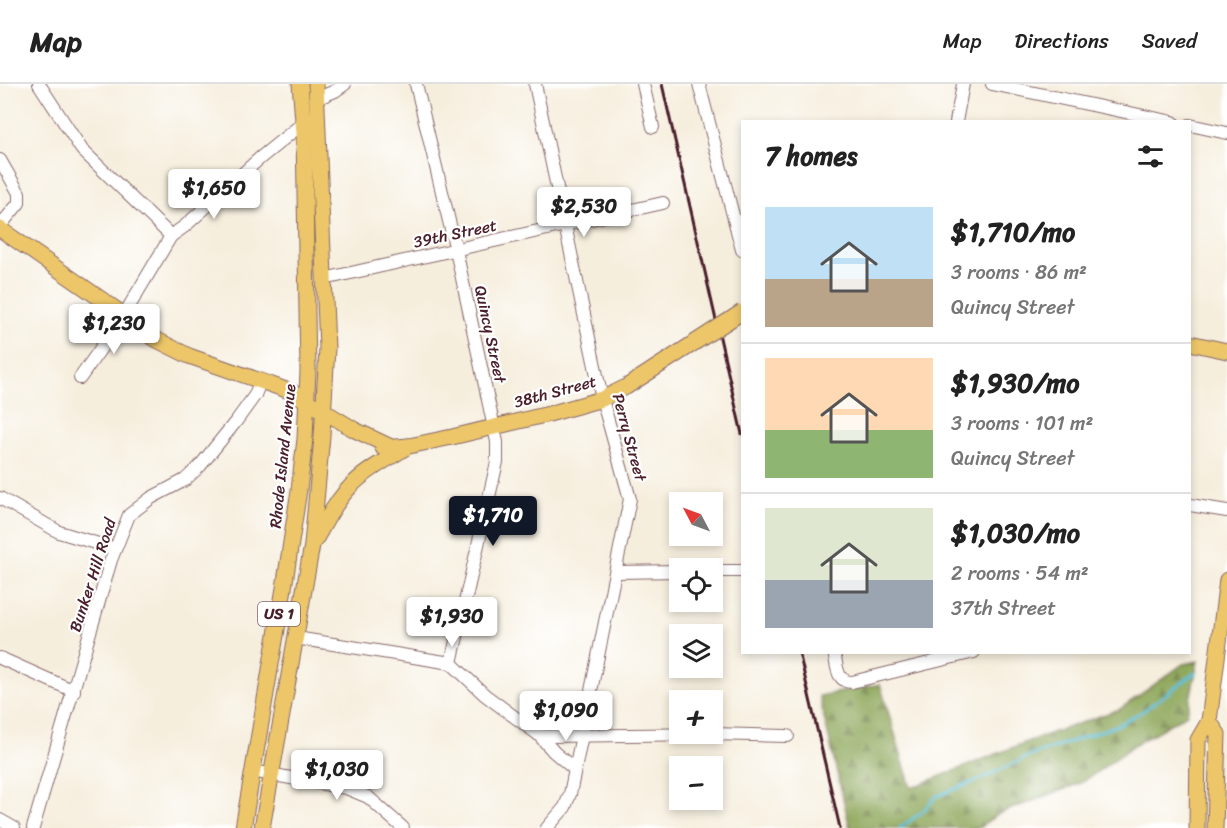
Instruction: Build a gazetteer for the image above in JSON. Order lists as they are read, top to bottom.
{
  "streets": {
    "main road": ["38th Street", "Rhode Island Avenue", "US 1"],
    "street": [
      "39th Street",
      "Quincy Street",
      "Perry Street",
      "Bunker Hill Road"
    ]
  },
  "crossings": [
    ["39th Street", "Quincy Street"],
    ["39th Street", "Perry Street"],
    ["39th Street", "US 1"],
    ["Quincy Street", "38th Street"],
    ["38th Street", "Perry Street"],
    ["38th Street", "Rhode Island Avenue"],
    ["38th Street", "Bunker Hill Road"],
    ["38th Street", "US 1"]
  ],
  "north": "top left",
  "page": {
    "header": "Map",
    "nav": ["Map", "Directions", "Saved"],
    "heading": "7 homes",
    "price": [
      "$1,650",
      "$2,530",
      "$1,230",
      "$1,710",
      "$1,930",
      "$1,090",
      "$1,030"
    ],
    "list": [
      {
        "name": "$1,710/mo",
        "note": "3 rooms · 86 m² · Quincy Street"
      },
      {
        "name": "$1,930/mo",
        "note": "3 rooms · 101 m² · Quincy Street"
      },
      {
        "name": "$1,030/mo",
        "note": "2 rooms · 54 m² · 37th Street"
      }
    ],
    "map_buttons": ["+", "−"]
  }
}
